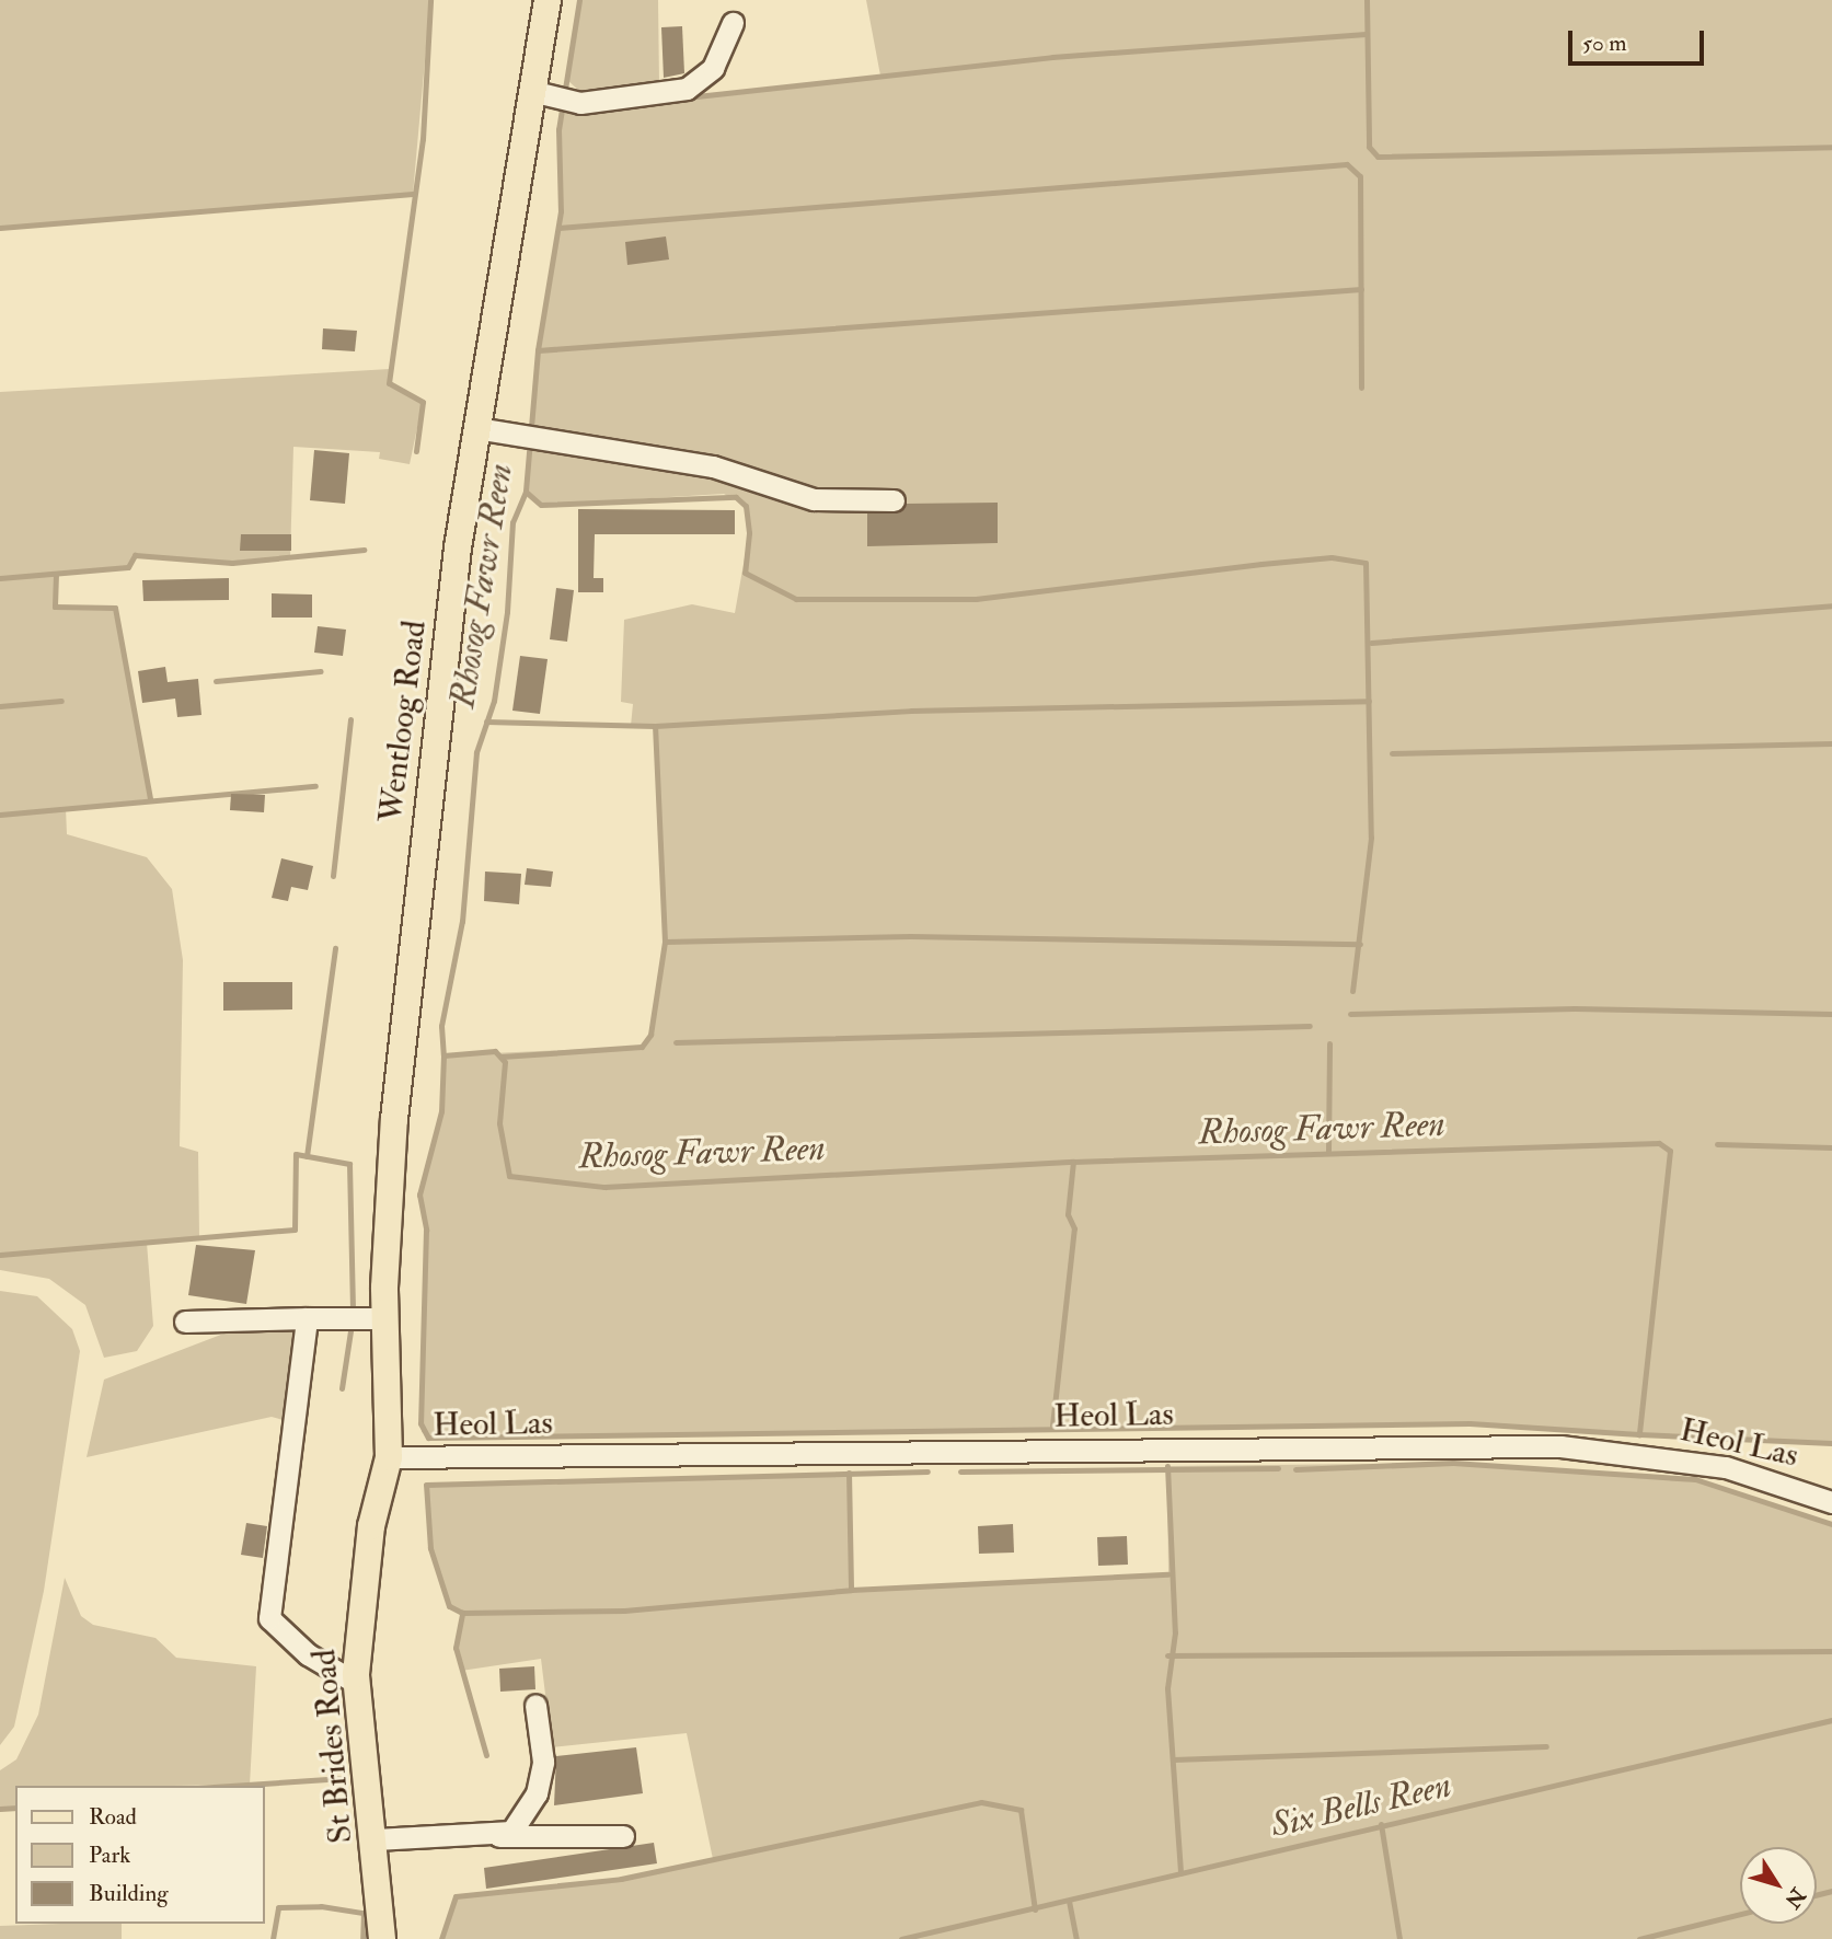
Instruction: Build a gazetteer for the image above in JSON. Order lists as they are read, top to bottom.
{
  "streets": {
    "main road": ["Wentloog Road", "St Brides Road"],
    "street": ["Heol Las"]
  },
  "crossings": [
    ["Wentloog Road", "Heol Las"],
    ["Wentloog Road", "St Brides Road"],
    ["Heol Las", "St Brides Road"]
  ],
  "water": ["Rhosog Fawr Reen", "Six Bells Reen"],
  "legend": ["Road", "Park", "Building"],
  "scale_bar": "50 m",
  "north": "bottom right"
}
